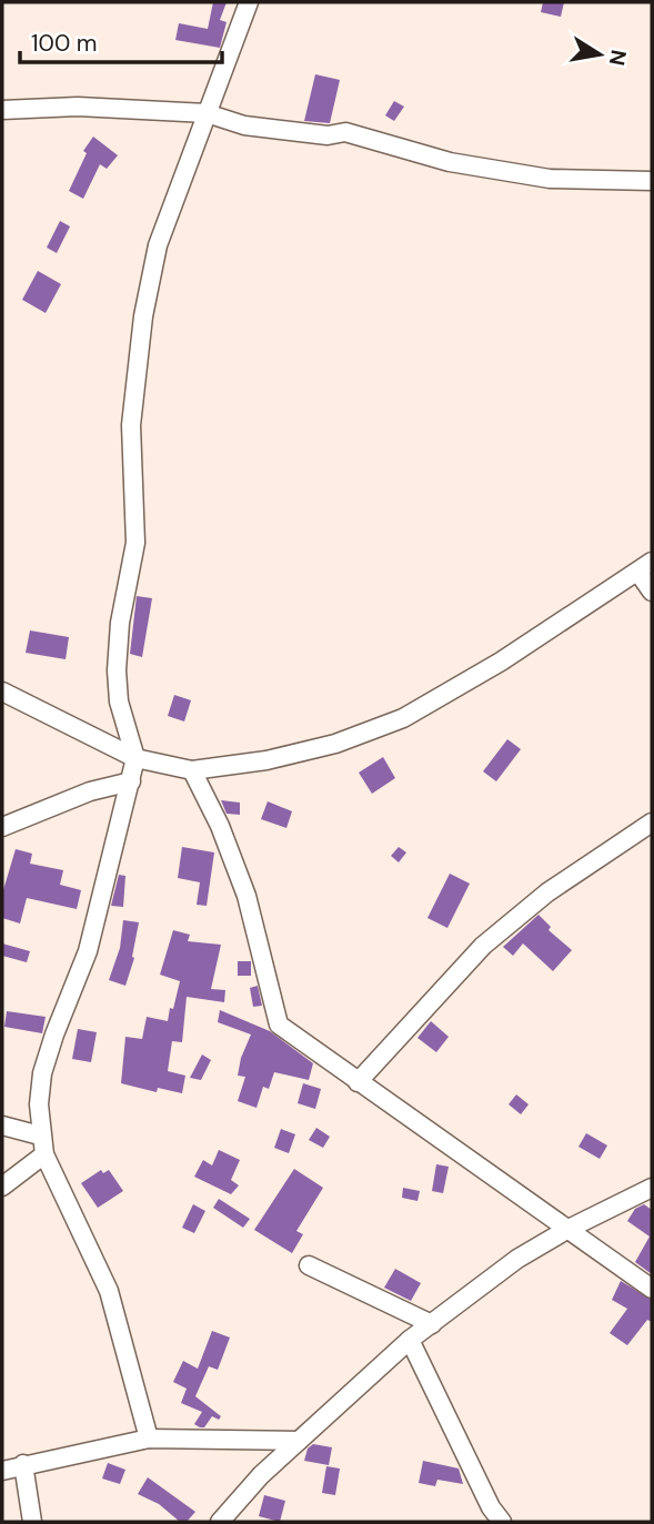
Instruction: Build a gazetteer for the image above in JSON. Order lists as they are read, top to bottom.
{
  "scale_bar": "100 m",
  "north": "right"
}
